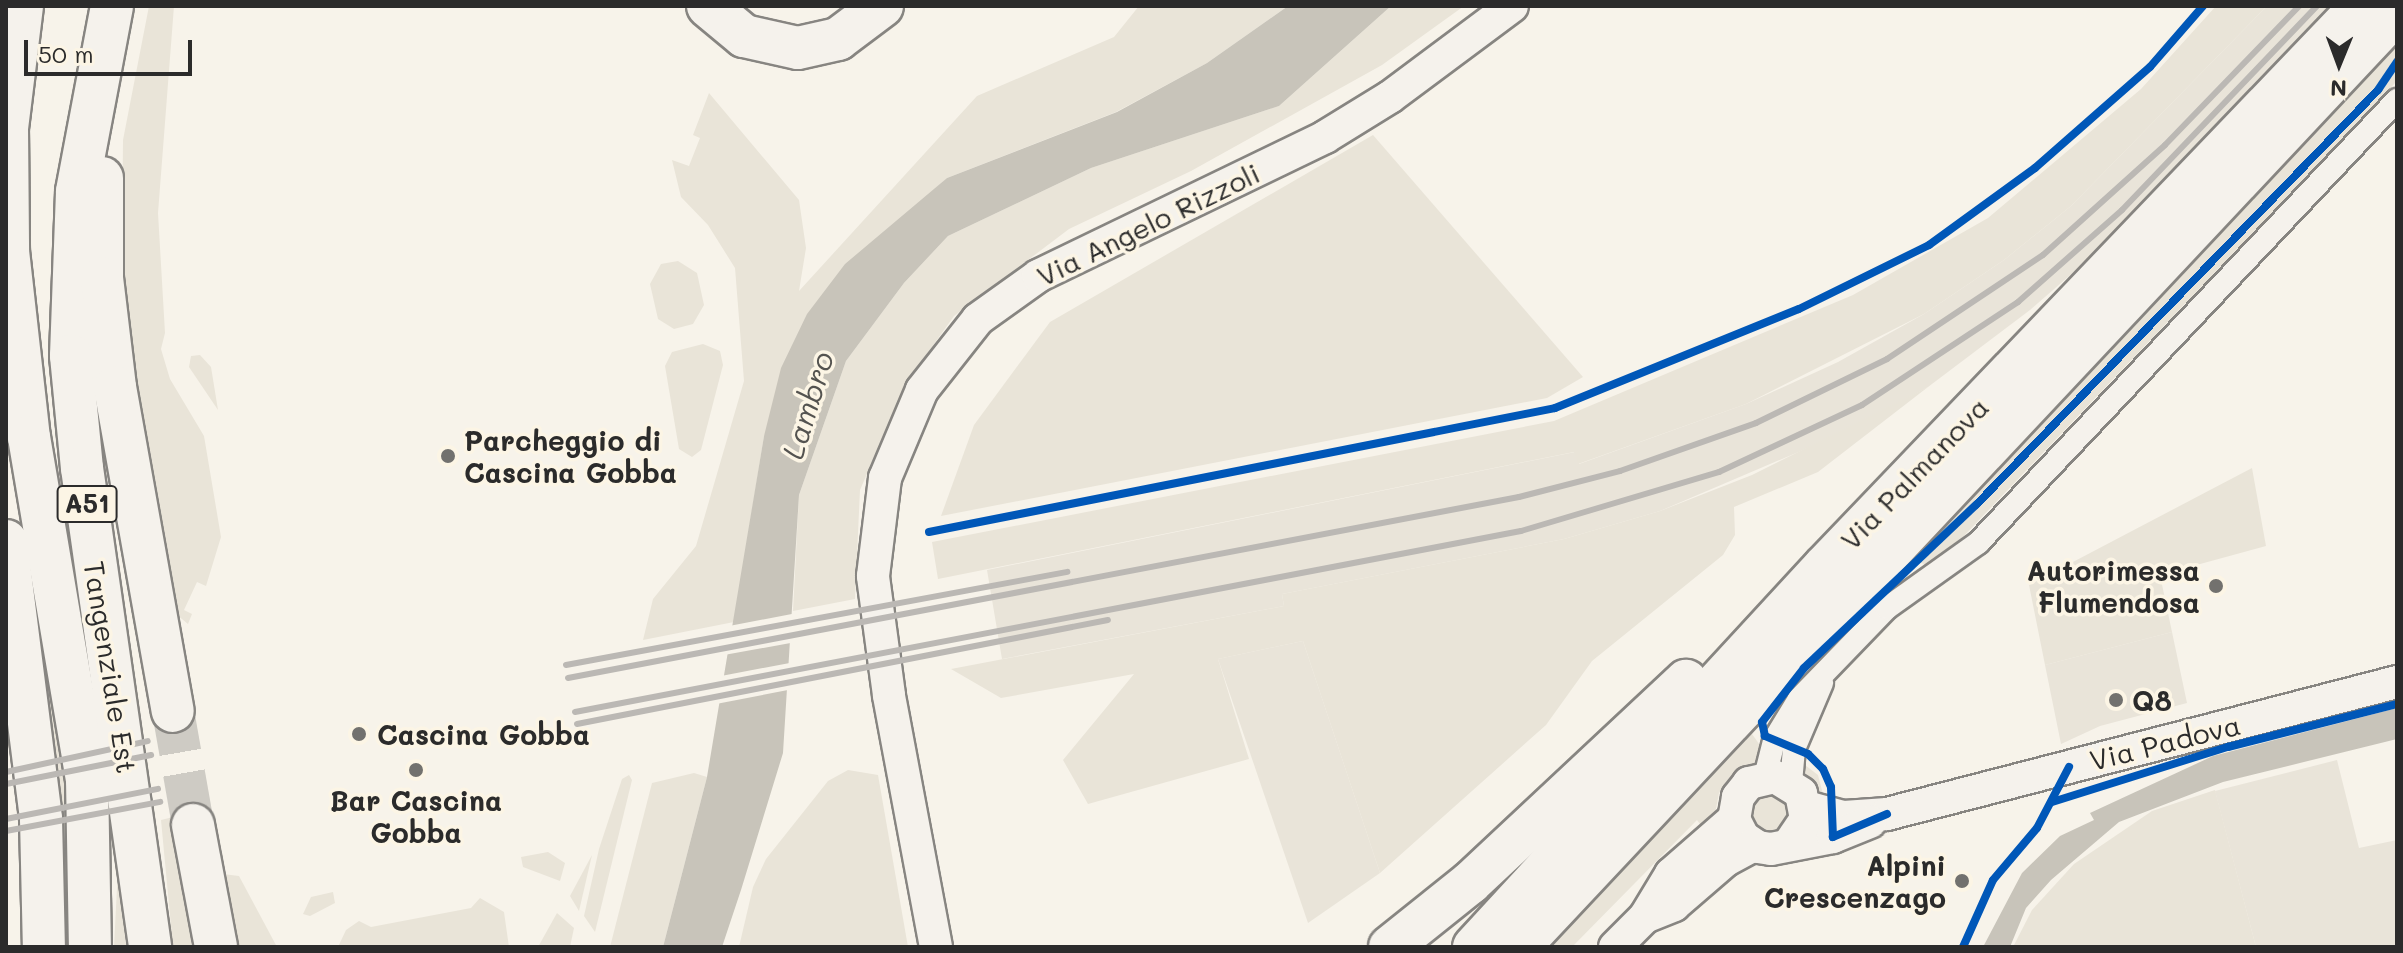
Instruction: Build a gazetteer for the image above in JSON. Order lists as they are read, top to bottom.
{
  "streets": {
    "highway": ["Via Palmanova", "A51", "Tangenziale Est"],
    "street": ["Via Angelo Rizzoli", "Via Padova"]
  },
  "crossings": [
    ["A51", "Tangenziale Est"]
  ],
  "water": ["Lambro"],
  "places": [
    "Parcheggio di Cascina Gobba",
    "Autorimessa Flumendosa",
    "Q8",
    "Cascina Gobba",
    "Bar Cascina Gobba",
    "Alpini Crescenzago"
  ],
  "scale_bar": "50 m",
  "north": "bottom"
}
